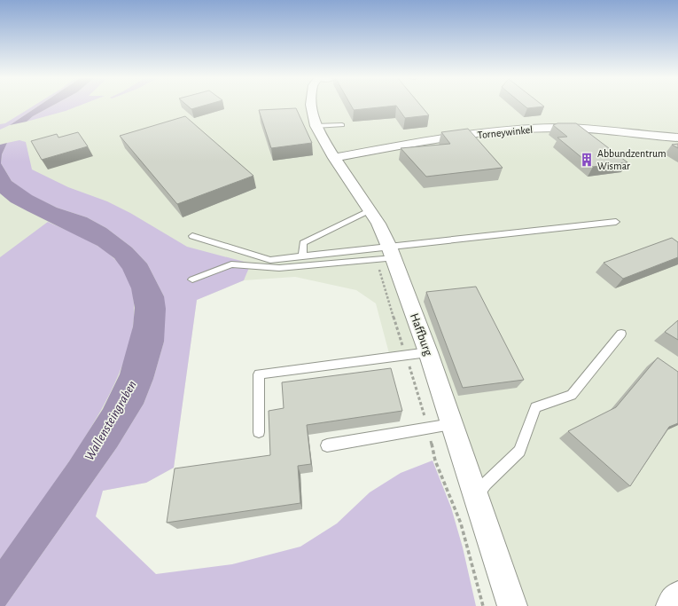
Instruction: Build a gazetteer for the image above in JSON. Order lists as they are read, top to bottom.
{
  "streets": {
    "street": ["Torneywinkel", "Haffburg"]
  },
  "crossings": [
    ["Torneywinkel", "Haffburg"]
  ],
  "water": ["Wallensteingraben"],
  "places": {
    "building": ["Abbundzentrum Wismar"]
  }
}
